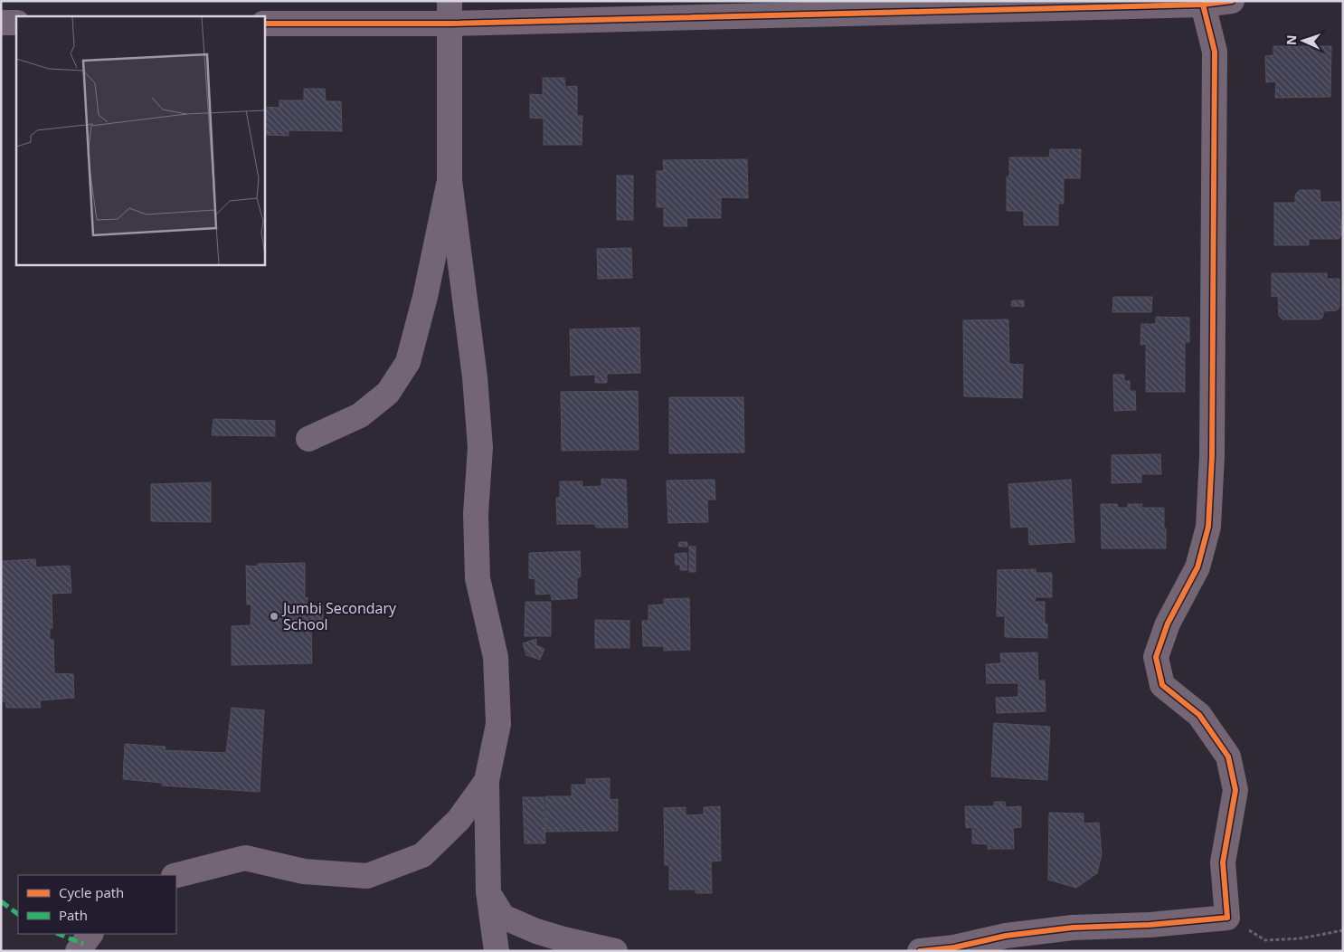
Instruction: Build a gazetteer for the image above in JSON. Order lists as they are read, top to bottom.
{
  "places": ["Jumbi Secondary School"],
  "legend": ["Cycle path", "Path"],
  "north": "left"
}
